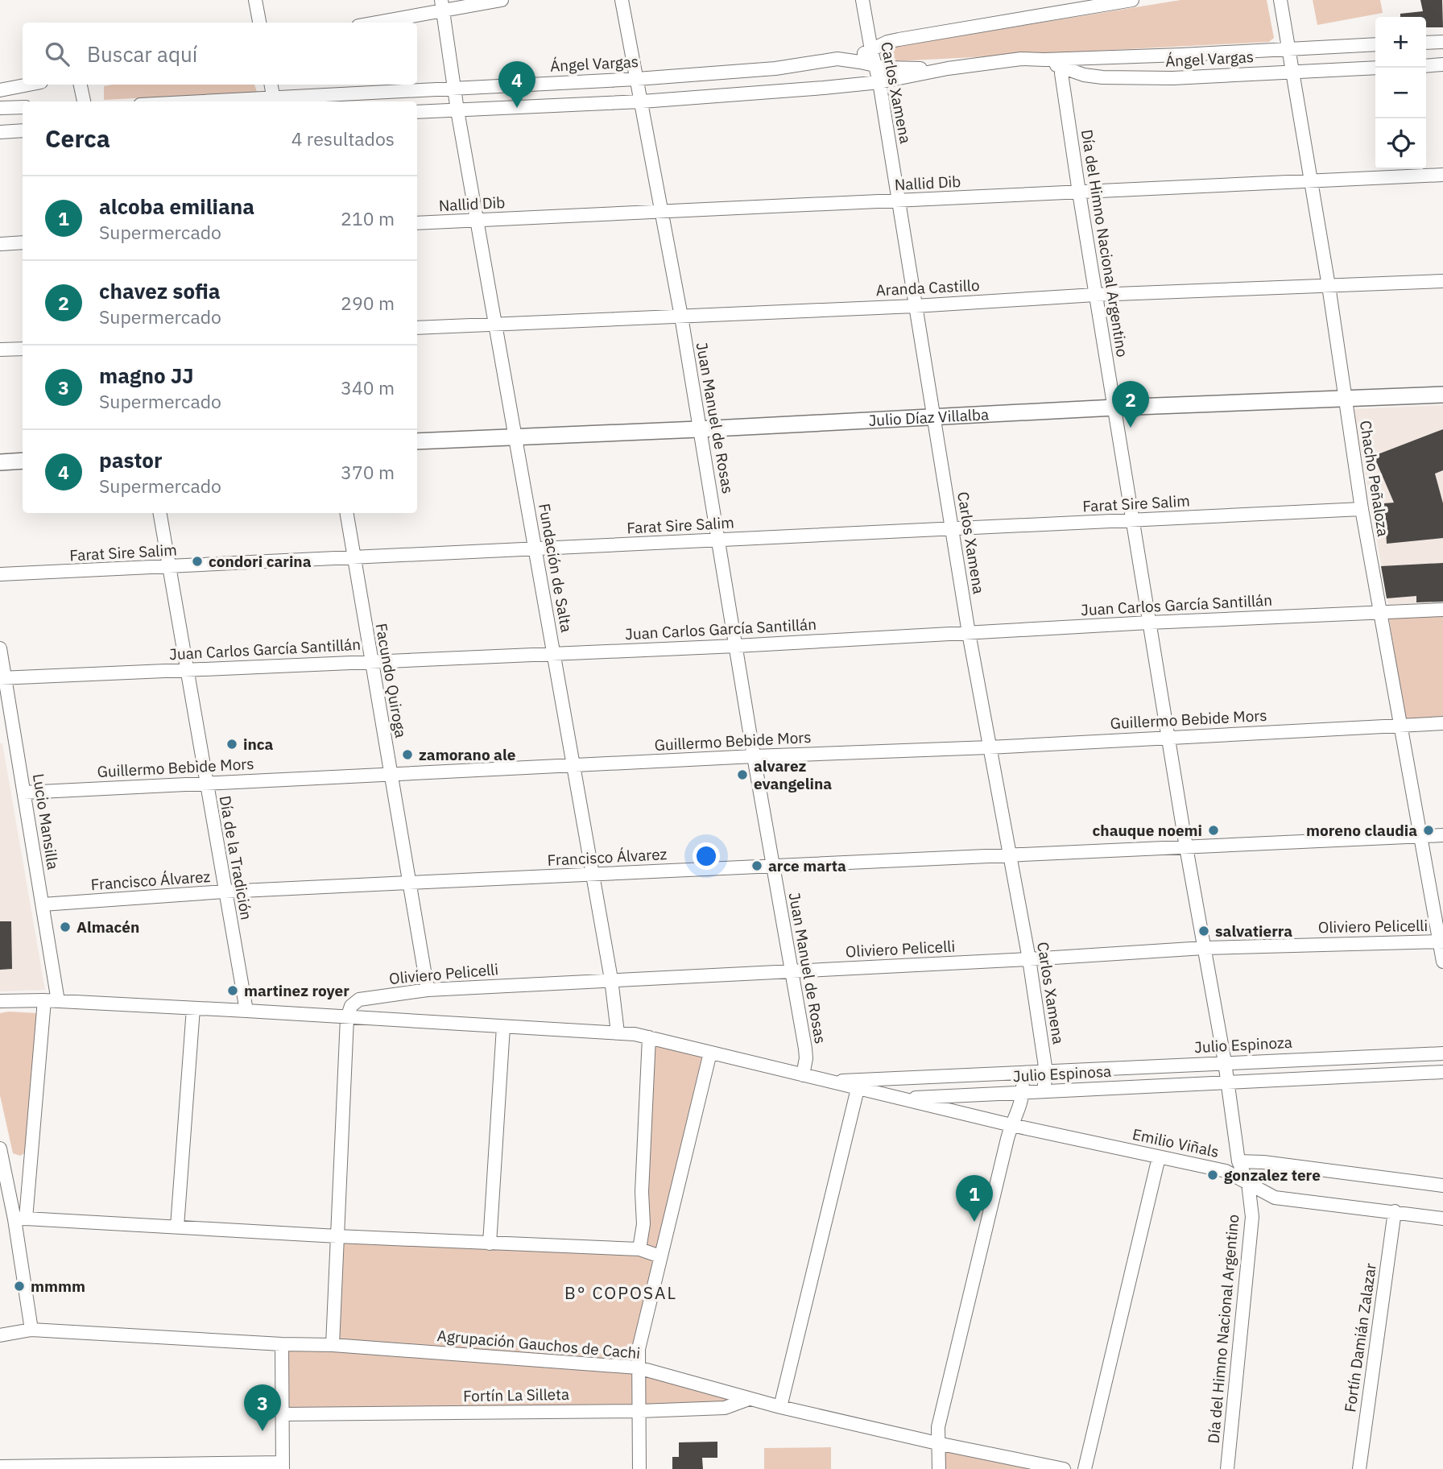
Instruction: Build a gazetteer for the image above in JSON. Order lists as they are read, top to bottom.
{
  "streets": {
    "street": [
      "Ángel Vargas",
      "Carlos Xamena",
      "Nallid Dib",
      "Día del Himno Nacional Argentino",
      "Aranda Castillo",
      "Julio Díaz Villalba",
      "Juan Manuel de Rosas",
      "Chacho Peñaloza",
      "Farat Sire Salim",
      "Fundación de Salta",
      "Juan Carlos García Santillán",
      "Facundo Quiroga",
      "Guillermo Bebide Mors",
      "Lucio Mansilla",
      "Francisco Álvarez",
      "Día de la Tradición",
      "Oliviero Pelicelli",
      "Julio Espinoza",
      "Julio Espinosa",
      "Emilio Viñals",
      "Fortín Damián Zalazar",
      "Agrupación Gauchos de Cachi",
      "Fortín La Silleta"
    ]
  },
  "crossings": [
    ["Ángel Vargas", "Carlos Xamena"],
    ["Ángel Vargas", "Día del Himno Nacional Argentino"],
    ["Ángel Vargas", "Juan Manuel de Rosas"],
    ["Ángel Vargas", "Chacho Peñaloza"],
    ["Ángel Vargas", "Fundación de Salta"],
    ["Carlos Xamena", "Nallid Dib"],
    ["Carlos Xamena", "Aranda Castillo"],
    ["Carlos Xamena", "Julio Díaz Villalba"],
    ["Carlos Xamena", "Farat Sire Salim"],
    ["Carlos Xamena", "Juan Carlos García Santillán"],
    ["Carlos Xamena", "Guillermo Bebide Mors"],
    ["Carlos Xamena", "Francisco Álvarez"],
    ["Carlos Xamena", "Oliviero Pelicelli"],
    ["Carlos Xamena", "Julio Espinoza"],
    ["Carlos Xamena", "Julio Espinosa"],
    ["Nallid Dib", "Día del Himno Nacional Argentino"],
    ["Nallid Dib", "Juan Manuel de Rosas"],
    ["Nallid Dib", "Chacho Peñaloza"],
    ["Nallid Dib", "Fundación de Salta"],
    ["Día del Himno Nacional Argentino", "Aranda Castillo"],
    ["Día del Himno Nacional Argentino", "Julio Díaz Villalba"],
    ["Día del Himno Nacional Argentino", "Farat Sire Salim"],
    ["Día del Himno Nacional Argentino", "Juan Carlos García Santillán"],
    ["Día del Himno Nacional Argentino", "Guillermo Bebide Mors"],
    ["Día del Himno Nacional Argentino", "Francisco Álvarez"],
    ["Día del Himno Nacional Argentino", "Oliviero Pelicelli"],
    ["Día del Himno Nacional Argentino", "Julio Espinoza"],
    ["Día del Himno Nacional Argentino", "Julio Espinosa"],
    ["Día del Himno Nacional Argentino", "Emilio Viñals"],
    ["Aranda Castillo", "Juan Manuel de Rosas"],
    ["Aranda Castillo", "Chacho Peñaloza"],
    ["Aranda Castillo", "Fundación de Salta"],
    ["Julio Díaz Villalba", "Juan Manuel de Rosas"],
    ["Julio Díaz Villalba", "Chacho Peñaloza"],
    ["Julio Díaz Villalba", "Fundación de Salta"],
    ["Juan Manuel de Rosas", "Farat Sire Salim"],
    ["Juan Manuel de Rosas", "Juan Carlos García Santillán"],
    ["Juan Manuel de Rosas", "Guillermo Bebide Mors"],
    ["Juan Manuel de Rosas", "Francisco Álvarez"],
    ["Juan Manuel de Rosas", "Oliviero Pelicelli"],
    ["Juan Manuel de Rosas", "Emilio Viñals"],
    ["Chacho Peñaloza", "Farat Sire Salim"],
    ["Chacho Peñaloza", "Juan Carlos García Santillán"],
    ["Chacho Peñaloza", "Guillermo Bebide Mors"],
    ["Chacho Peñaloza", "Francisco Álvarez"],
    ["Chacho Peñaloza", "Oliviero Pelicelli"],
    ["Farat Sire Salim", "Fundación de Salta"],
    ["Farat Sire Salim", "Facundo Quiroga"],
    ["Farat Sire Salim", "Día de la Tradición"],
    ["Fundación de Salta", "Juan Carlos García Santillán"],
    ["Fundación de Salta", "Guillermo Bebide Mors"],
    ["Fundación de Salta", "Francisco Álvarez"],
    ["Fundación de Salta", "Oliviero Pelicelli"],
    ["Fundación de Salta", "Emilio Viñals"],
    ["Juan Carlos García Santillán", "Facundo Quiroga"],
    ["Juan Carlos García Santillán", "Lucio Mansilla"],
    ["Juan Carlos García Santillán", "Día de la Tradición"],
    ["Facundo Quiroga", "Guillermo Bebide Mors"],
    ["Facundo Quiroga", "Francisco Álvarez"],
    ["Facundo Quiroga", "Oliviero Pelicelli"],
    ["Guillermo Bebide Mors", "Lucio Mansilla"],
    ["Guillermo Bebide Mors", "Día de la Tradición"],
    ["Lucio Mansilla", "Francisco Álvarez"],
    ["Lucio Mansilla", "Emilio Viñals"],
    ["Francisco Álvarez", "Día de la Tradición"],
    ["Día de la Tradición", "Emilio Viñals"],
    ["Oliviero Pelicelli", "Emilio Viñals"],
    ["Julio Espinoza", "Julio Espinosa"],
    ["Julio Espinosa", "Emilio Viñals"],
    ["Emilio Viñals", "Fortín Damián Zalazar"],
    ["Agrupación Gauchos de Cachi", "Fortín La Silleta"]
  ],
  "districts": ["B° COPOSAL"],
  "places": [
    "condori carina",
    "inca",
    "zamorano ale",
    "alvarez evangelina",
    "chauque noemi",
    "moreno claudia",
    "arce marta",
    "Almacén",
    "salvatierra",
    "martinez royer",
    "gonzalez tere",
    "mmmm"
  ],
  "page": {
    "map_buttons": ["+", "−"],
    "search": "Buscar aquí",
    "pins": [
      "4",
      "2",
      "1",
      "3"
    ],
    "heading": ["Cerca", "4 resultados"],
    "list": [
      {
        "mark": "1",
        "name": "alcoba emiliana",
        "note": "Supermercado",
        "value": "210 m"
      },
      {
        "mark": "2",
        "name": "chavez sofia",
        "note": "Supermercado",
        "value": "290 m"
      },
      {
        "mark": "3",
        "name": "magno JJ",
        "note": "Supermercado",
        "value": "340 m"
      },
      {
        "mark": "4",
        "name": "pastor",
        "note": "Supermercado",
        "value": "370 m"
      }
    ]
  }
}
